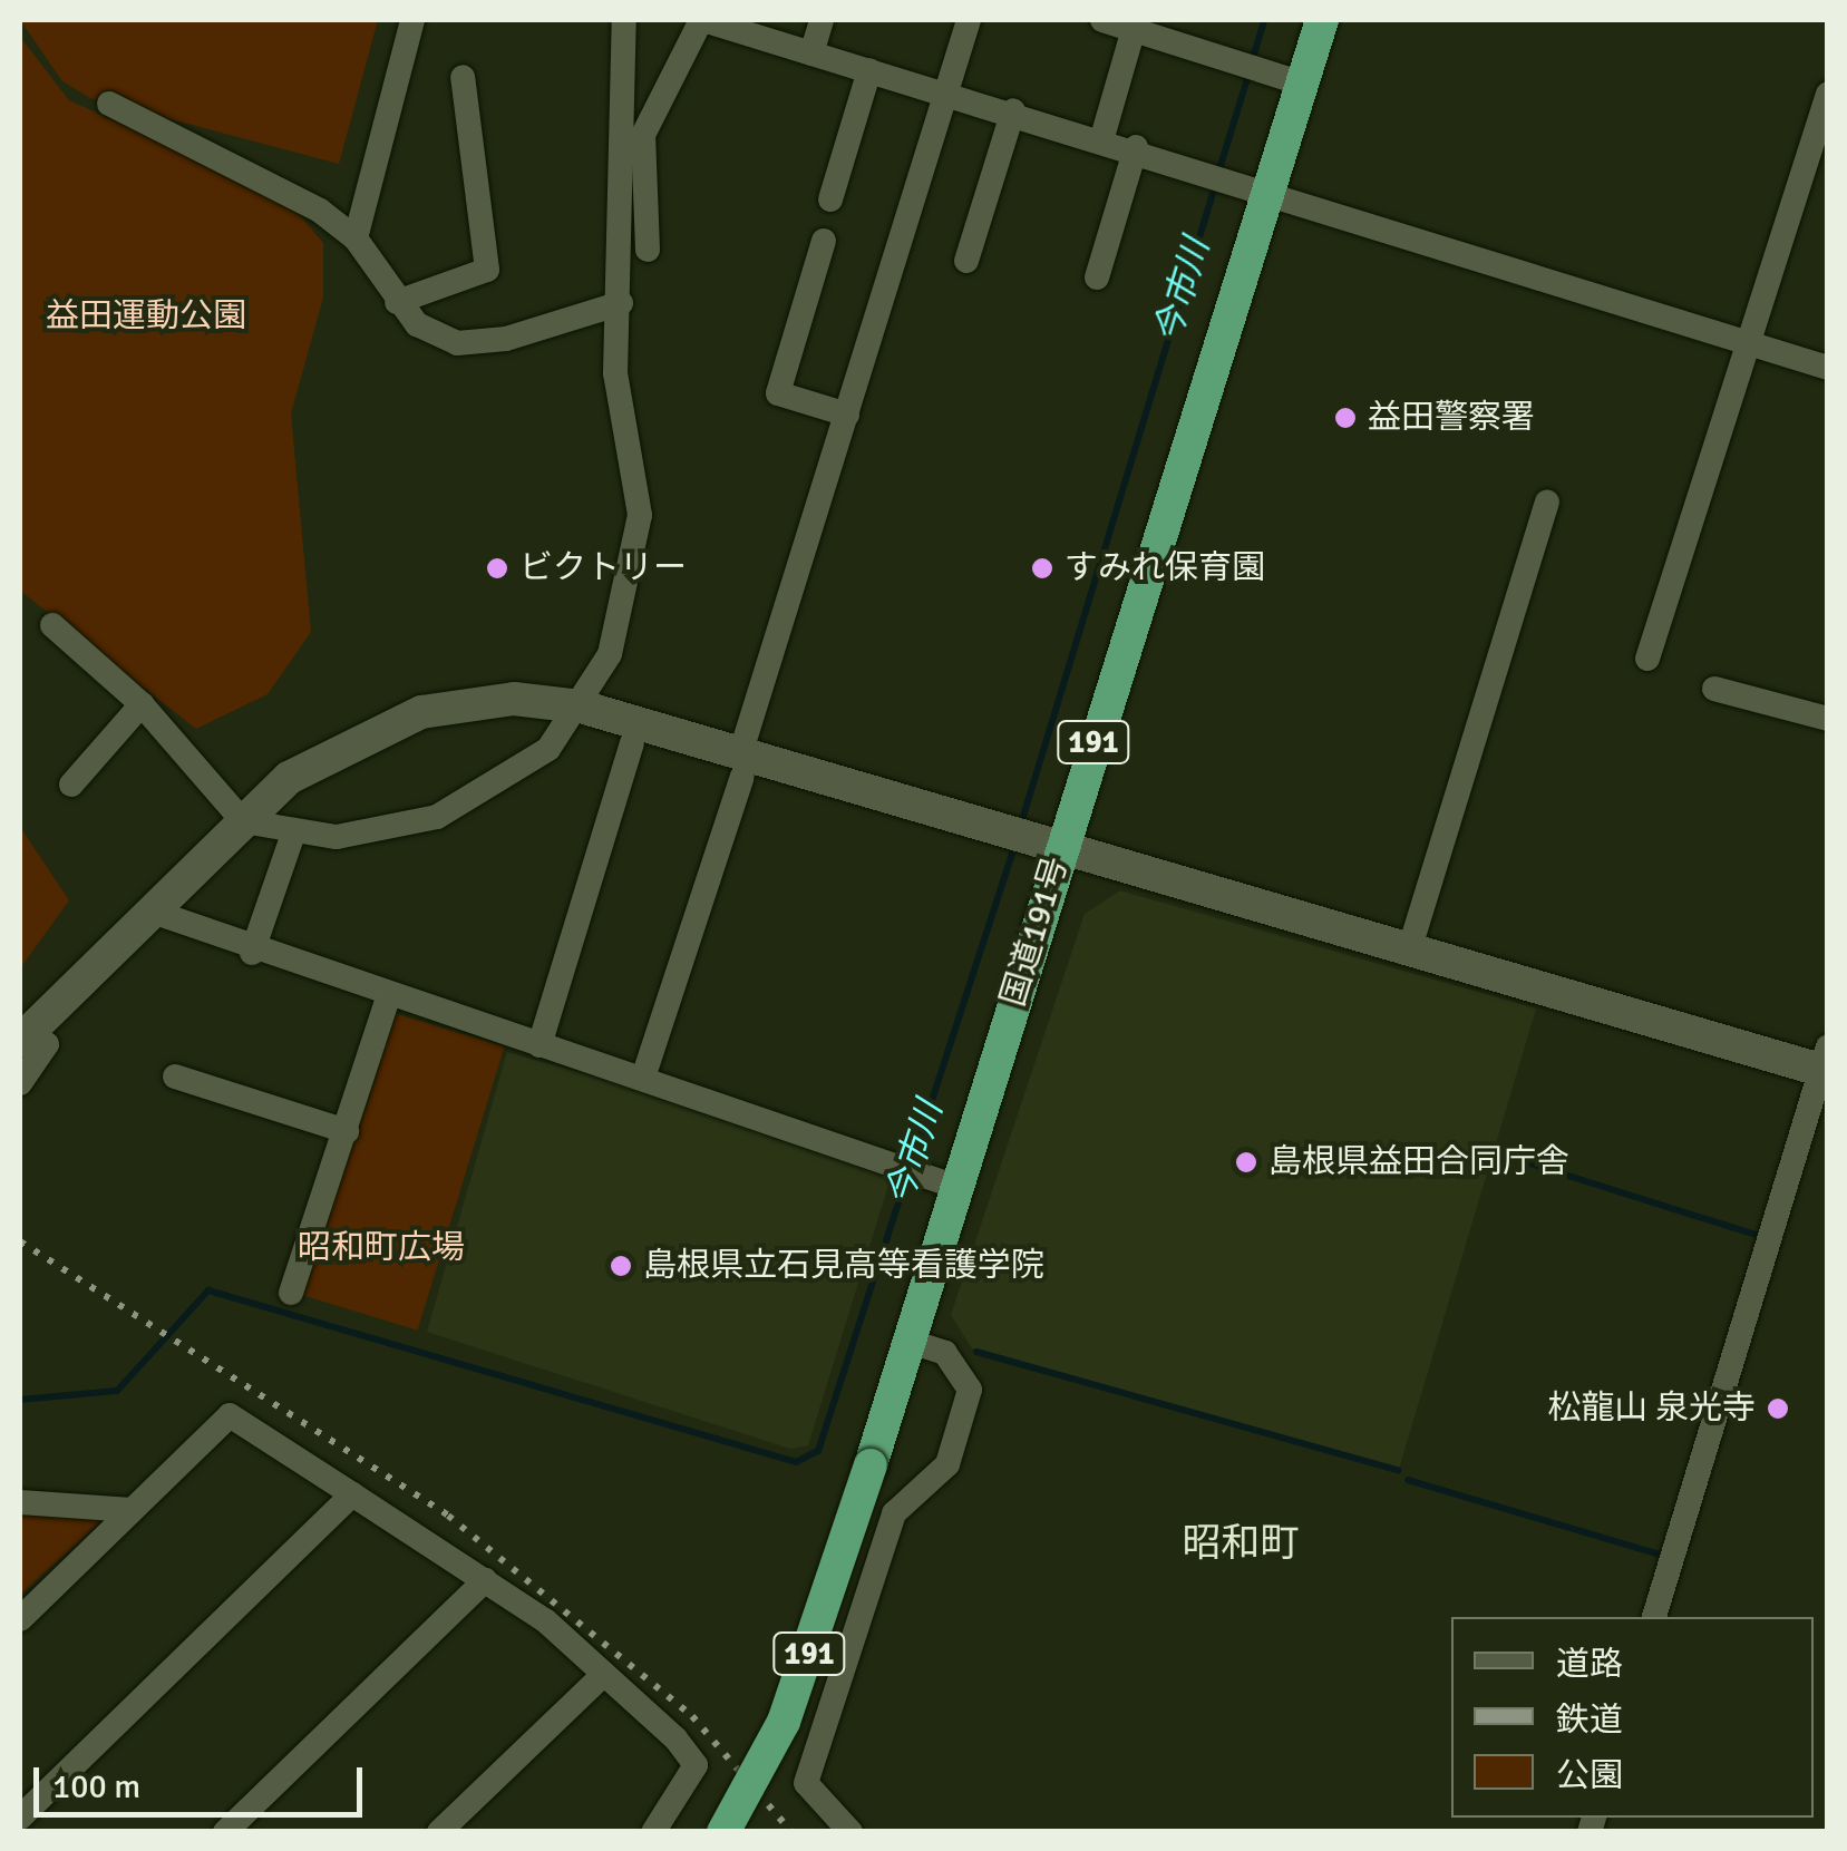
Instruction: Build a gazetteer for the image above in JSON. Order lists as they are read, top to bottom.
{
  "streets": {
    "highway": ["191", "国道191号"]
  },
  "districts": ["昭和町"],
  "water": ["今市川"],
  "parks": ["益田運動公園", "昭和町広場"],
  "places": [
    "益田警察署",
    "ビクトリー",
    "すみれ保育園",
    "島根県益田合同庁舎",
    "島根県立石見高等看護学院",
    "松龍山 泉光寺"
  ],
  "legend": ["道路", "鉄道", "公園"],
  "scale_bar": "100 m"
}
